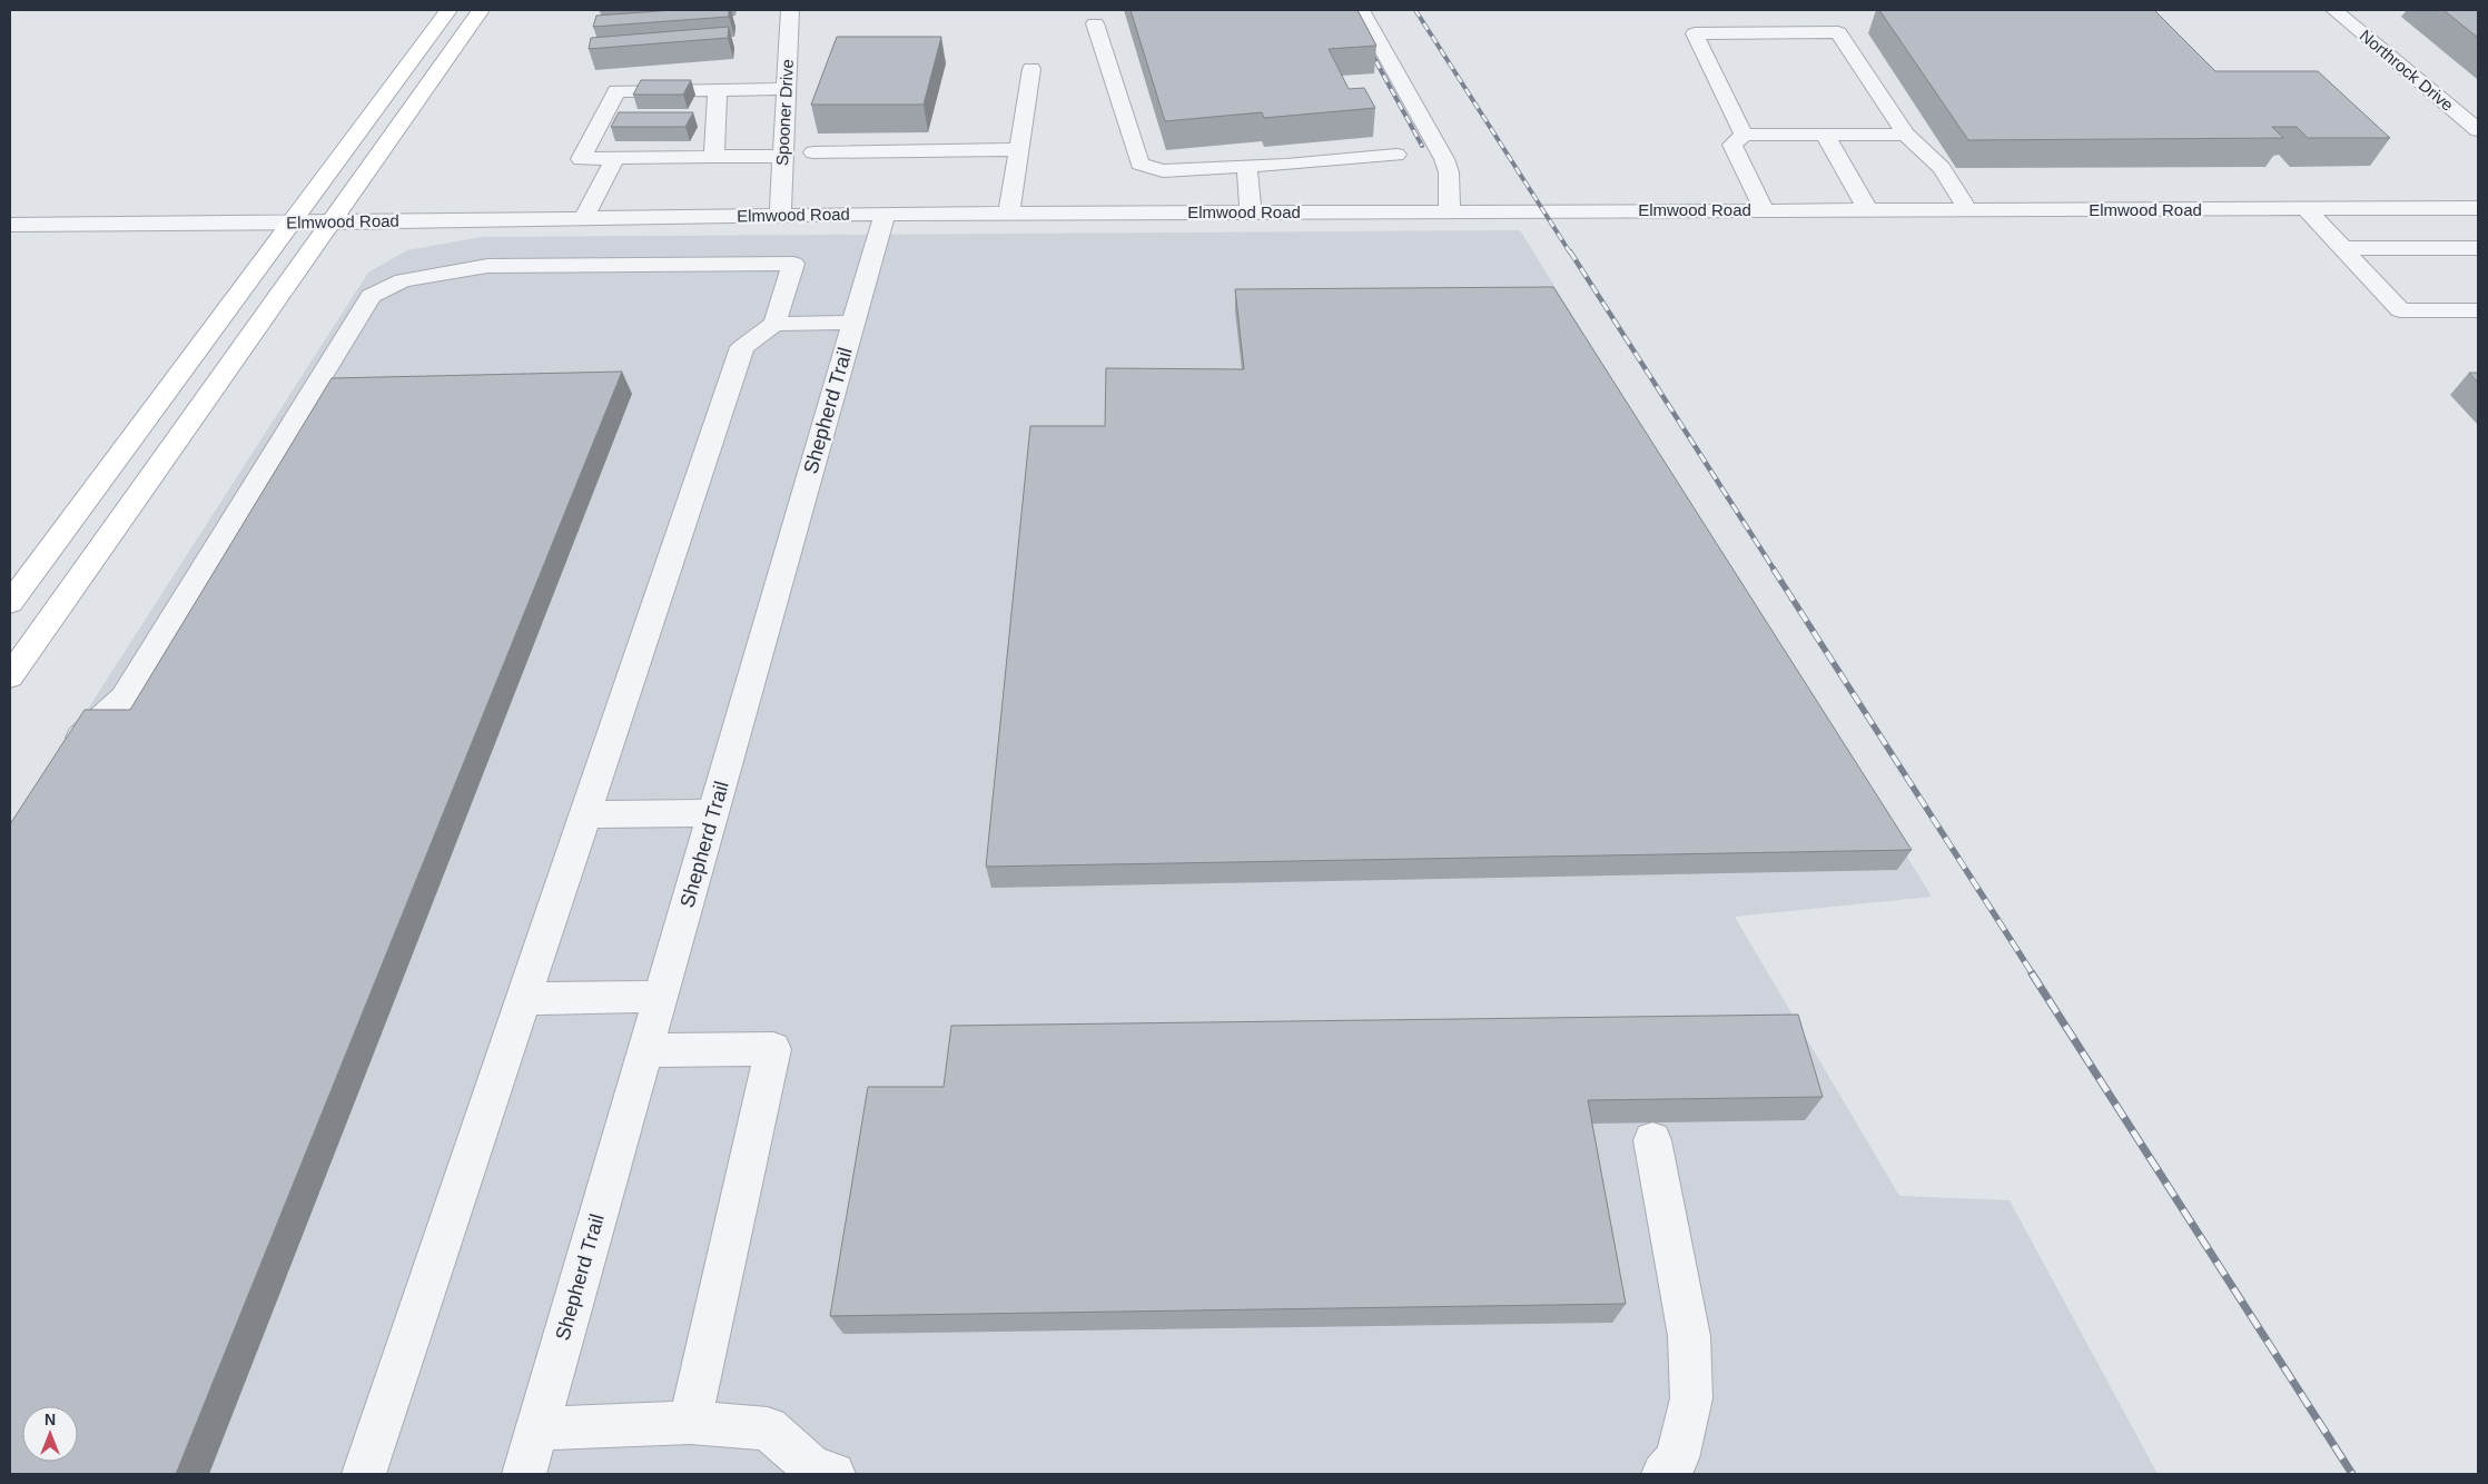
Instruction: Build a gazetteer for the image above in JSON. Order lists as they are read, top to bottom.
{
  "streets": {
    "street": [
      "Northrock Drive",
      "Spooner Drive",
      "Elmwood Road",
      "Shepherd Trail"
    ]
  },
  "crossings": [
    ["Spooner Drive", "Elmwood Road"],
    ["Elmwood Road", "Shepherd Trail"]
  ],
  "north": "top"
}
